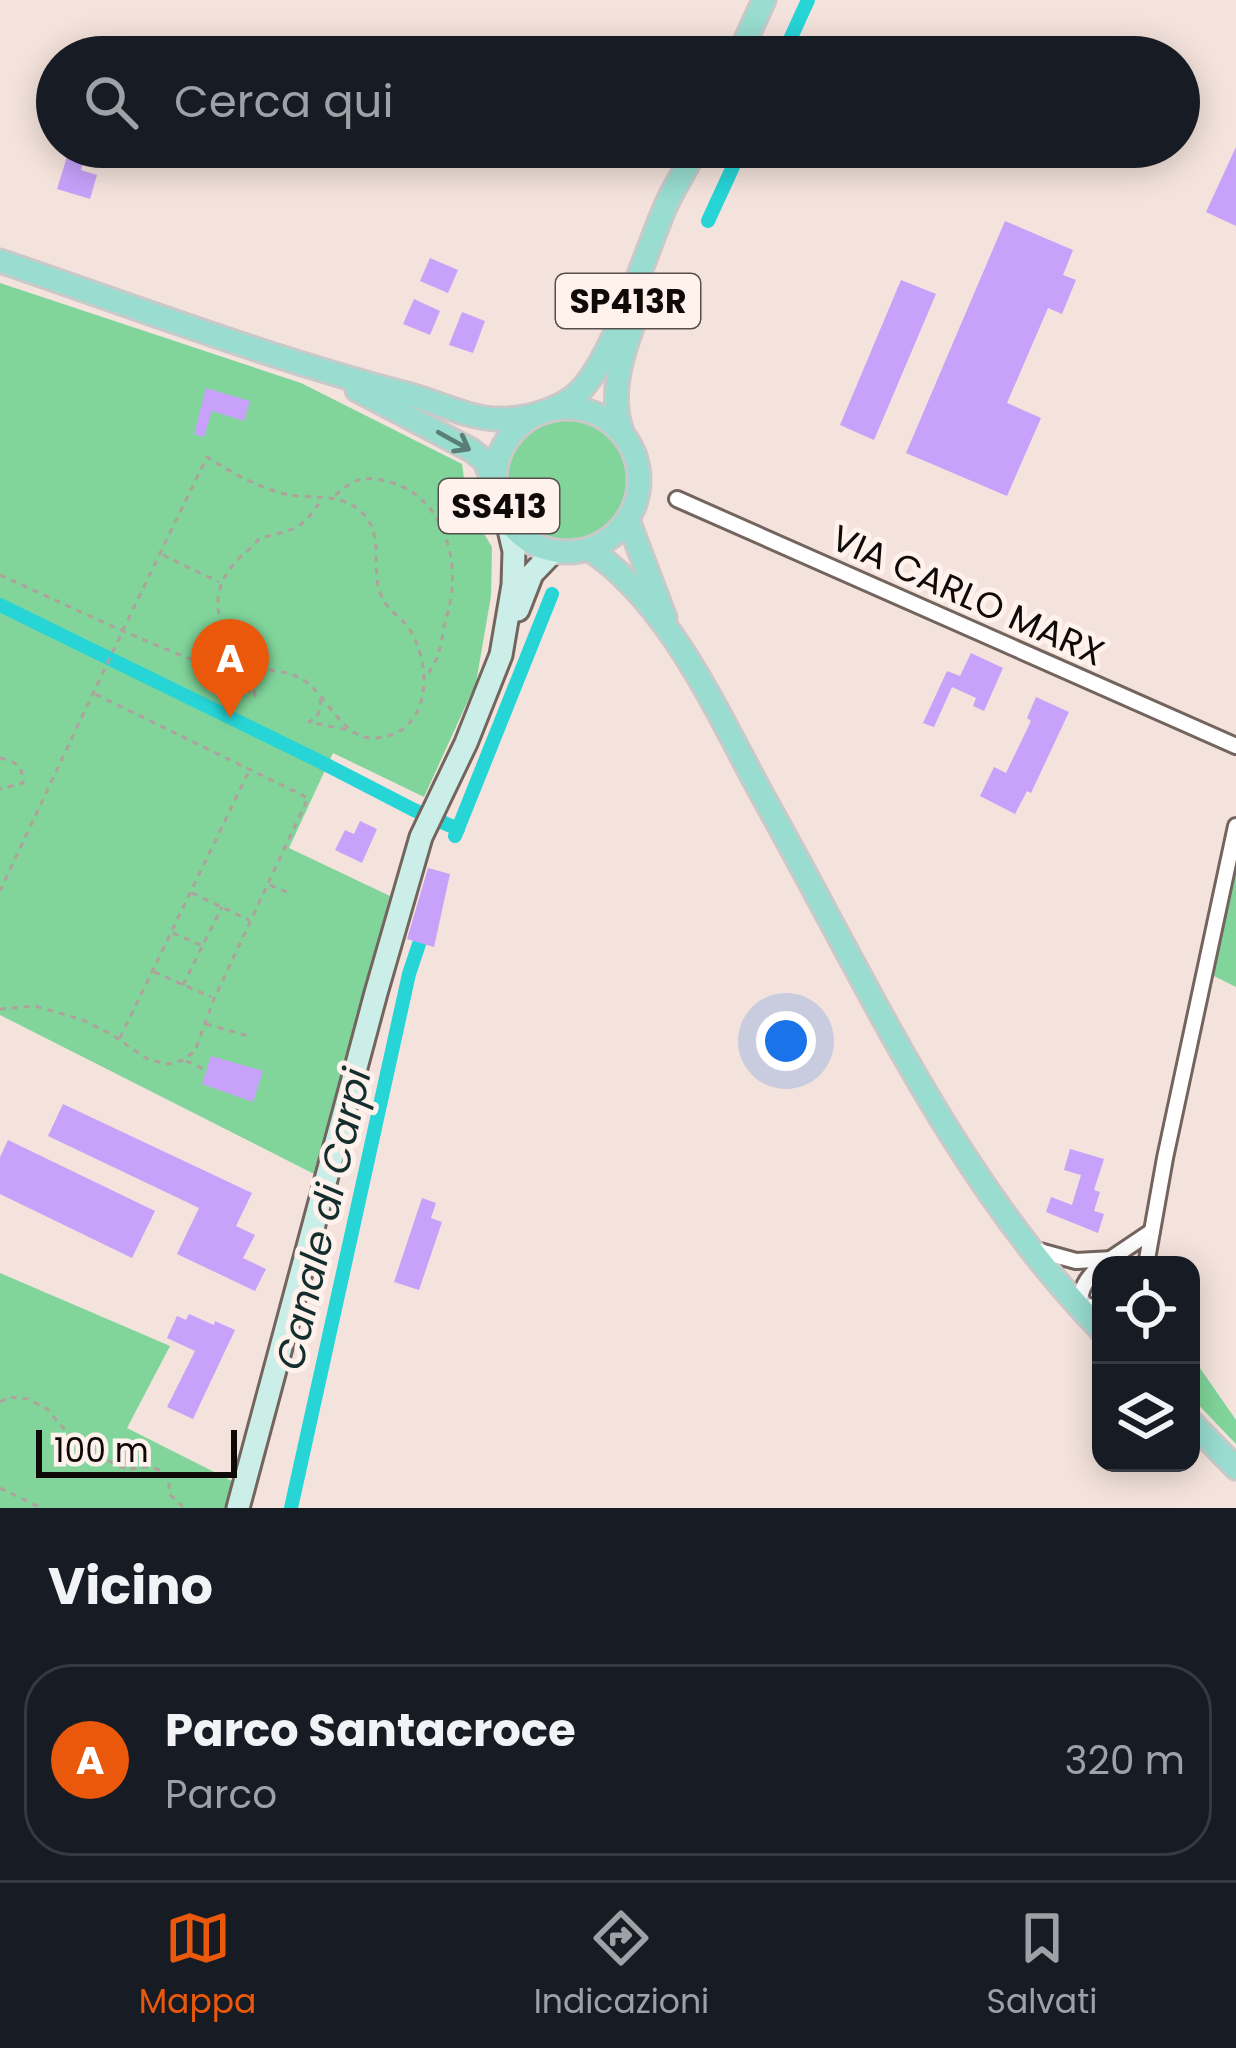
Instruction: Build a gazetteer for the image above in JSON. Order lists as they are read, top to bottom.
{
  "streets": {
    "main road": ["SP413R", "SS413"],
    "street": ["VIA CARLO MARX"]
  },
  "crossings": [
    ["SP413R", "SS413"]
  ],
  "water": ["Canale di Carpi"],
  "scale_bar": "100 m",
  "page": {
    "search": "Cerca qui",
    "pins": "A",
    "scale": "100 m",
    "heading": "Vicino",
    "list": [
      {
        "mark": "A",
        "name": "Parco Santacroce",
        "note": "Parco",
        "value": "320 m"
      }
    ],
    "nav": ["Mappa", "Indicazioni", "Salvati"]
  }
}
